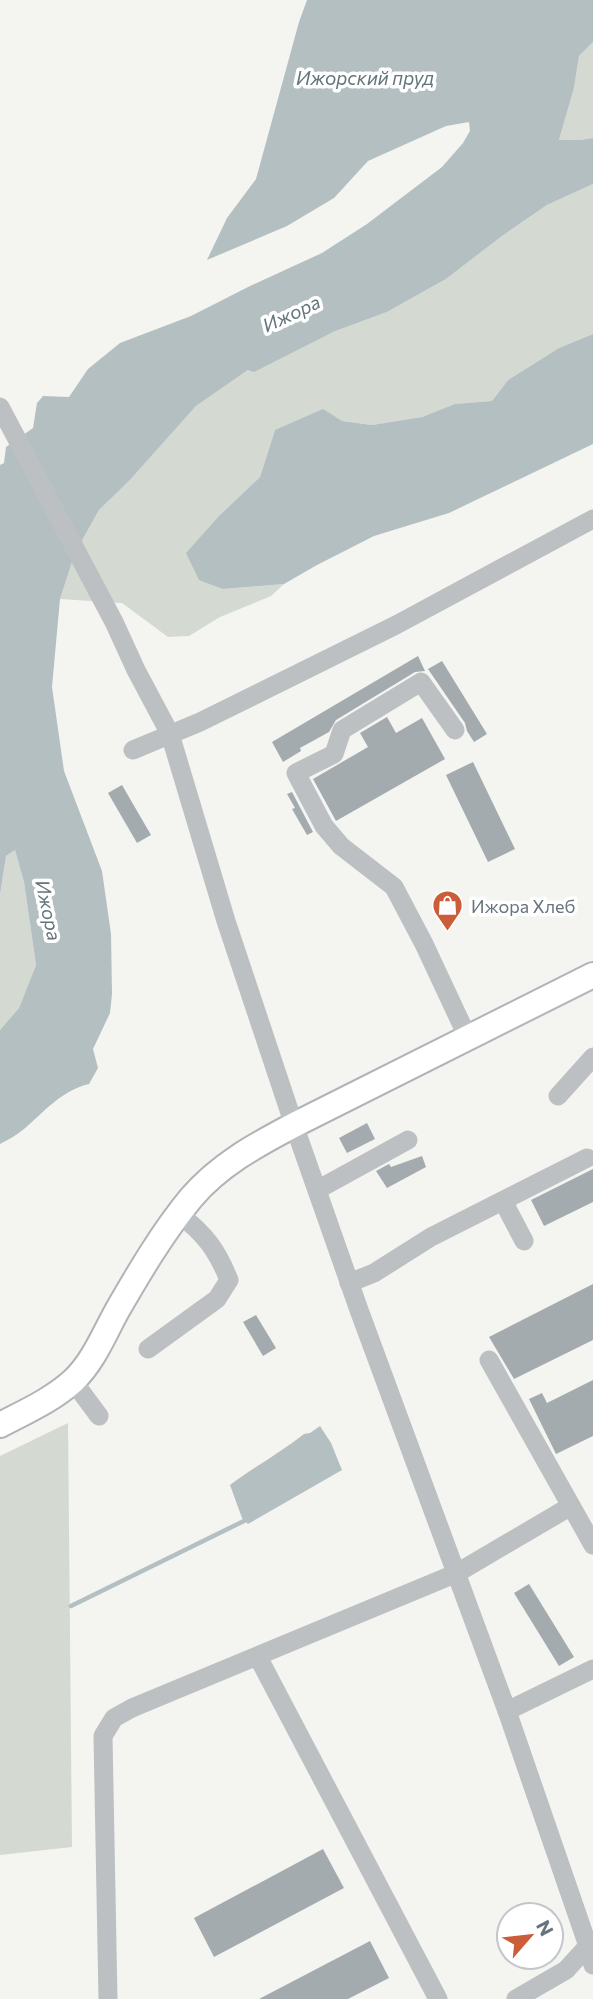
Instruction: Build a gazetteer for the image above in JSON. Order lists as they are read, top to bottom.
{
  "water": ["Ижорский пруд", "Ижора"],
  "places": {
    "shop": ["Ижора Хлеб"]
  },
  "north": "top right"
}
